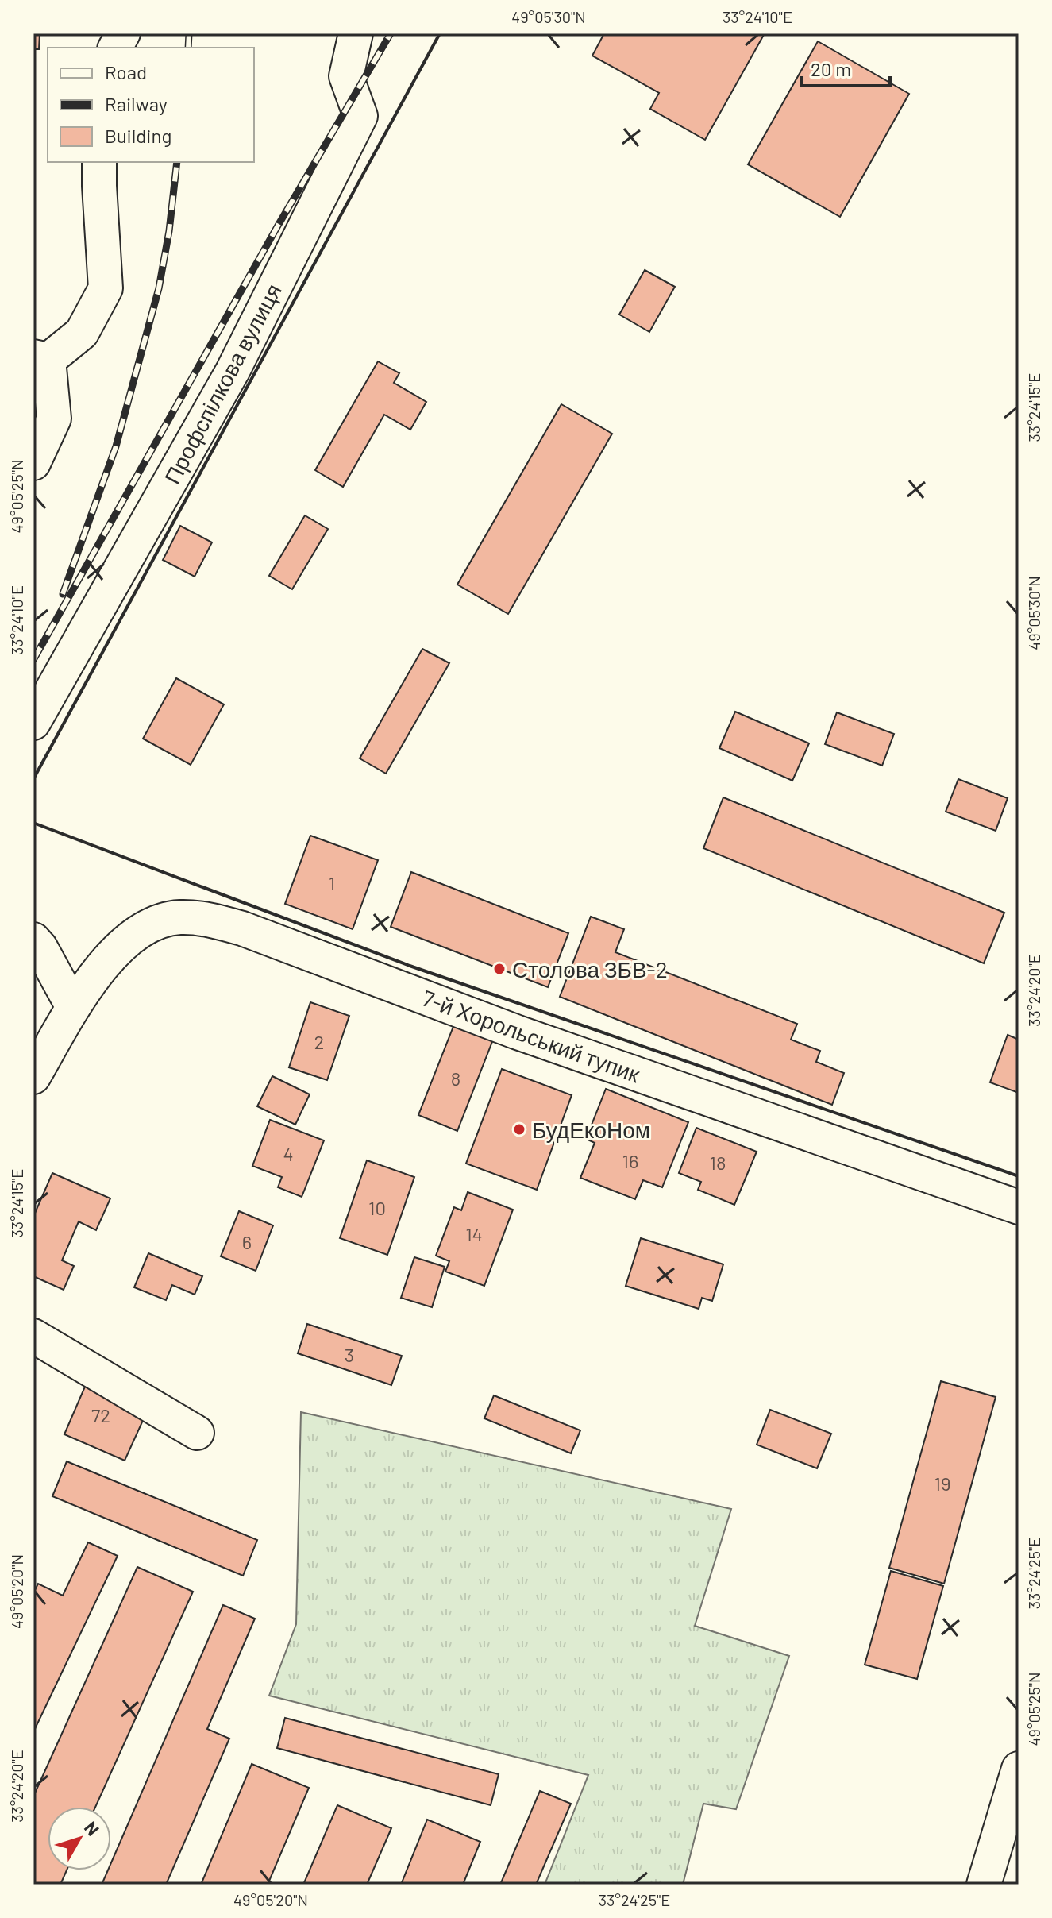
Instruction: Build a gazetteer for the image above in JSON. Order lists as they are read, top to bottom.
{
  "streets": {
    "street": ["Профспілкова вулиця", "7-й Хорольський тупик"]
  },
  "places": ["Столова ЗБВ-2", "БудЕкоНом"],
  "house_numbers": [
    "1",
    "2",
    "8",
    "4",
    "16",
    "18",
    "10",
    "14",
    "6",
    "3",
    "72",
    "19"
  ],
  "legend": ["Road", "Railway", "Building"],
  "scale_bar": "20 m",
  "north": "top right",
  "coordinates": [
    "49°05'30\"N",
    "33°24'10\"E",
    "33°24'15\"E",
    "49°05'25\"N",
    "33°24'20\"E",
    "33°24'25\"E",
    "49°05'20\"N"
  ]
}
